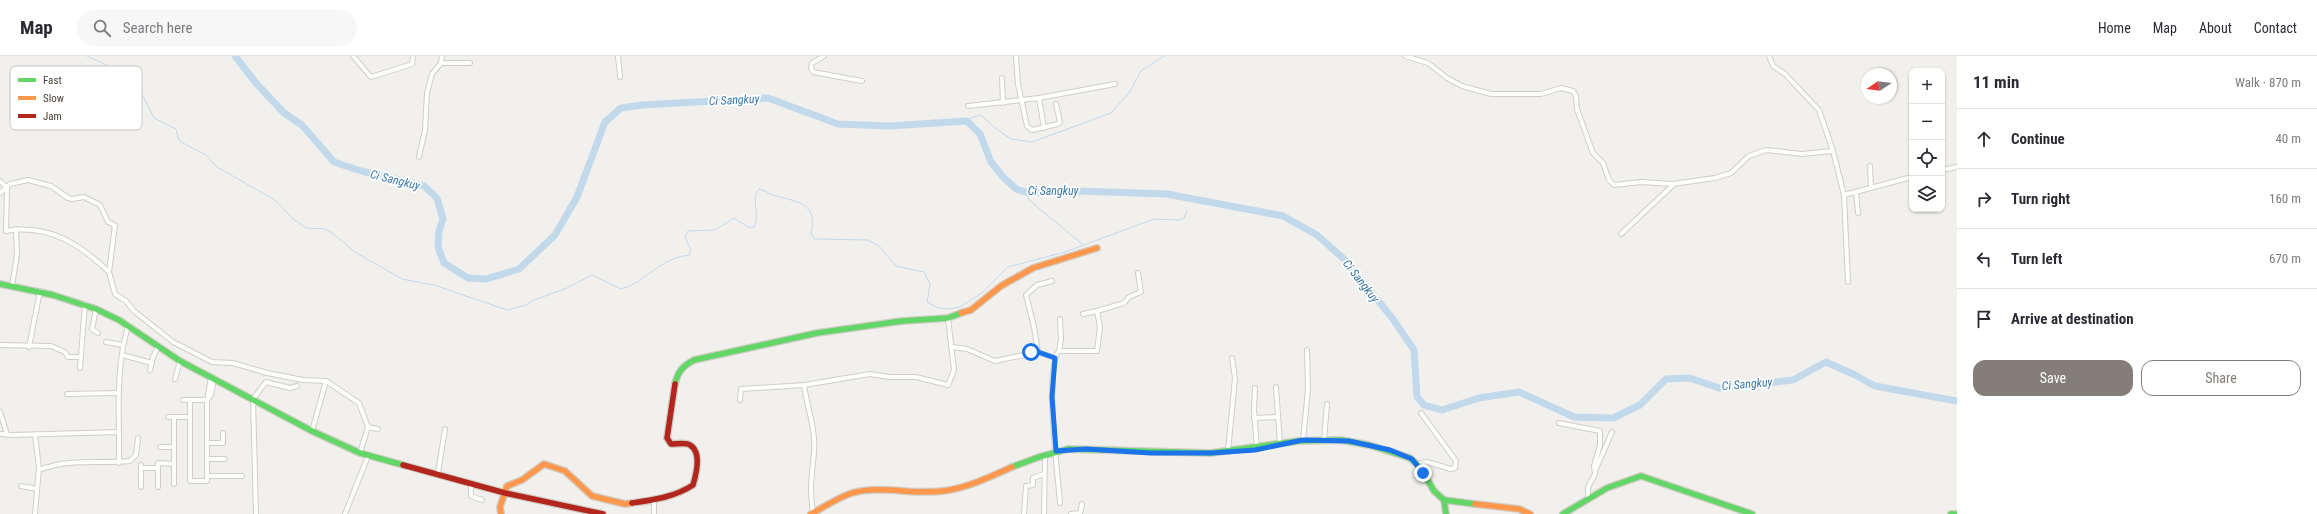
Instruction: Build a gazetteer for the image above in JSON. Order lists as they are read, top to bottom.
{
  "water": ["Ci Sangkuy"],
  "legend": ["Fast", "Slow", "Jam"],
  "north": "left",
  "page": {
    "header": "Map",
    "search": "Search here",
    "nav": [
      "Home",
      "Map",
      "About",
      "Contact"
    ],
    "heading": ["11 min", "Walk · 870 m"],
    "map_buttons": ["+", "−"],
    "list": [
      ["Continue", "40 m"],
      ["Turn right", "160 m"],
      ["Turn left", "670 m"],
      "Arrive at destination"
    ],
    "buttons": ["Save", "Share"]
  }
}
